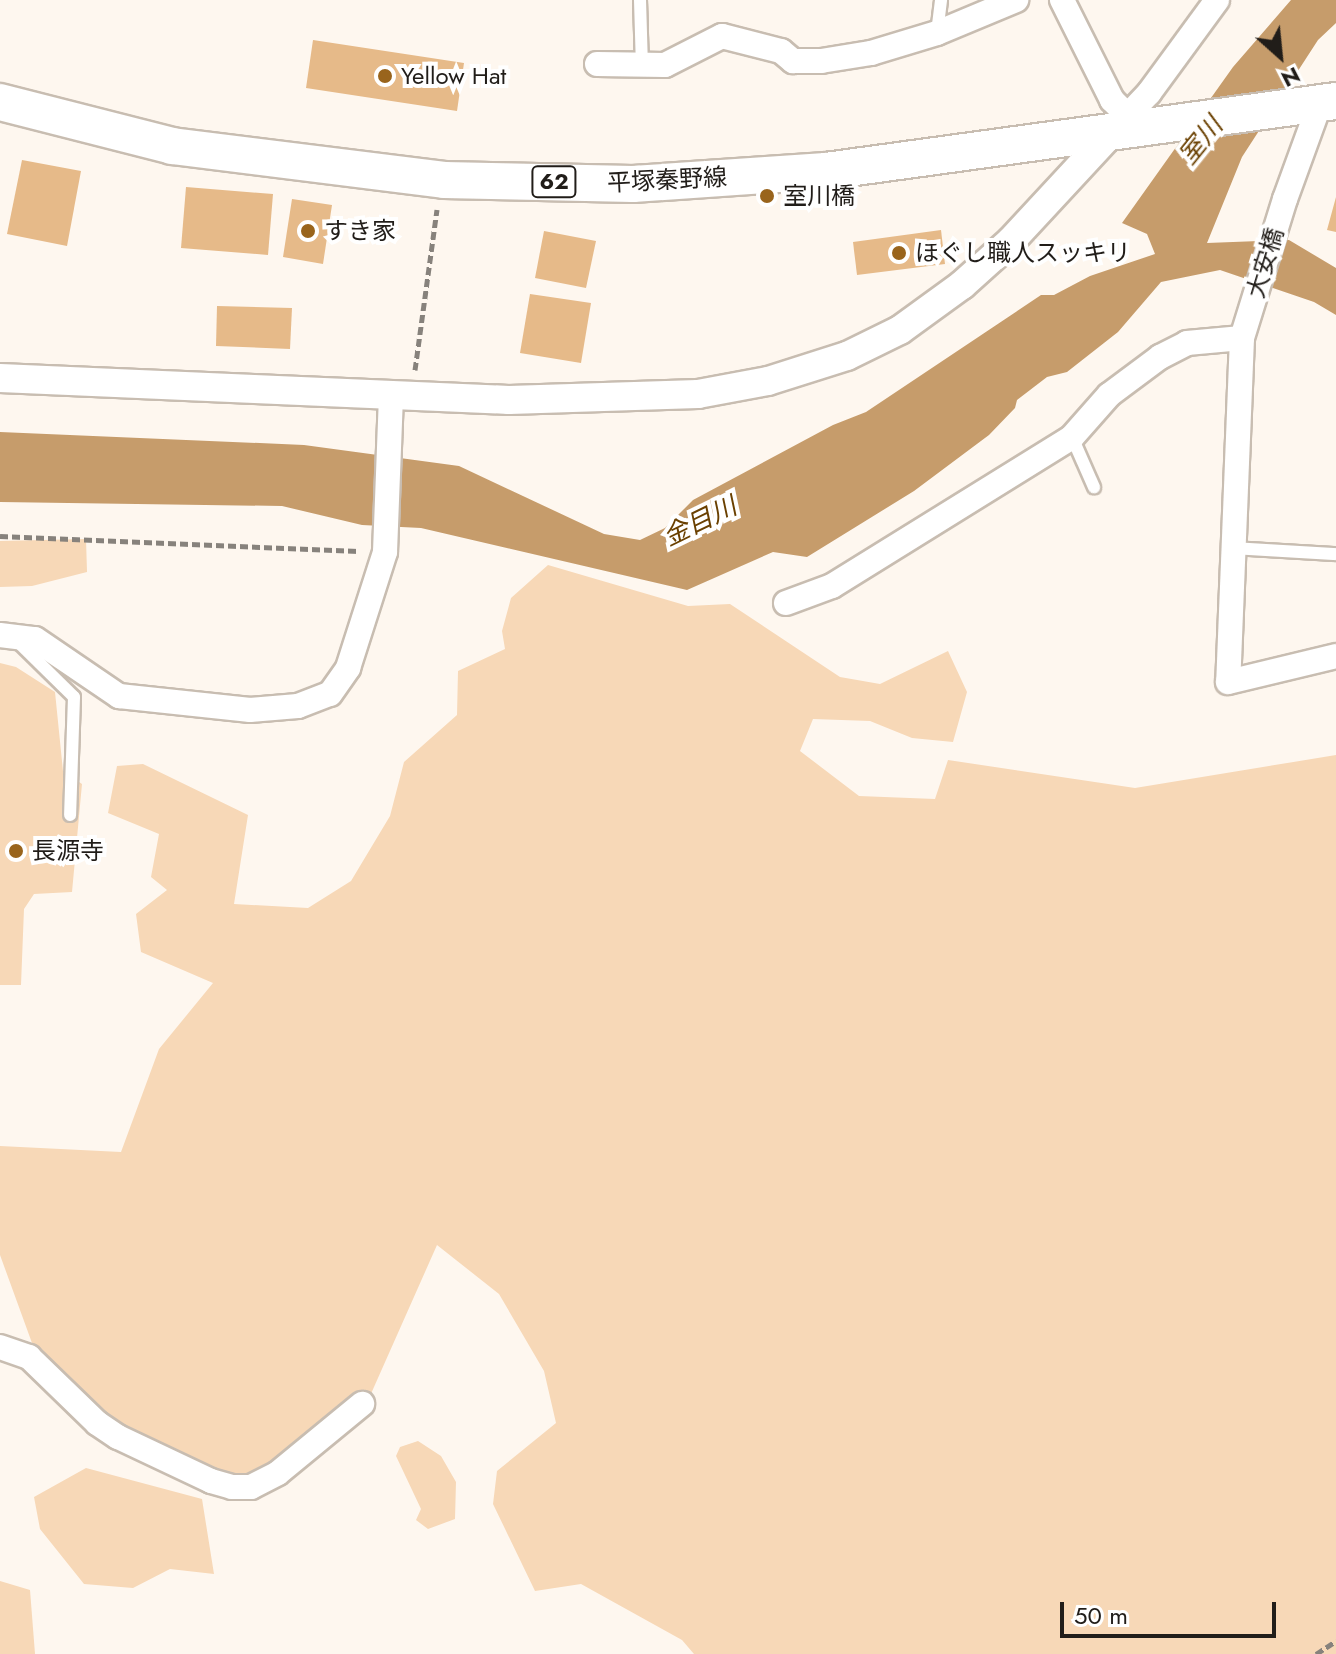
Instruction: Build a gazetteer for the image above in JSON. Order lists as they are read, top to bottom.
{
  "streets": {
    "main road": ["平塚秦野線", "62"],
    "street": ["大安橋"]
  },
  "crossings": [
    ["平塚秦野線", "大安橋"]
  ],
  "water": ["室川", "金目川"],
  "places": [
    "Yellow Hat",
    "室川橋",
    "すき家",
    "ほぐし職人スッキリ",
    "長源寺"
  ],
  "scale_bar": "50 m",
  "north": "bottom right"
}
